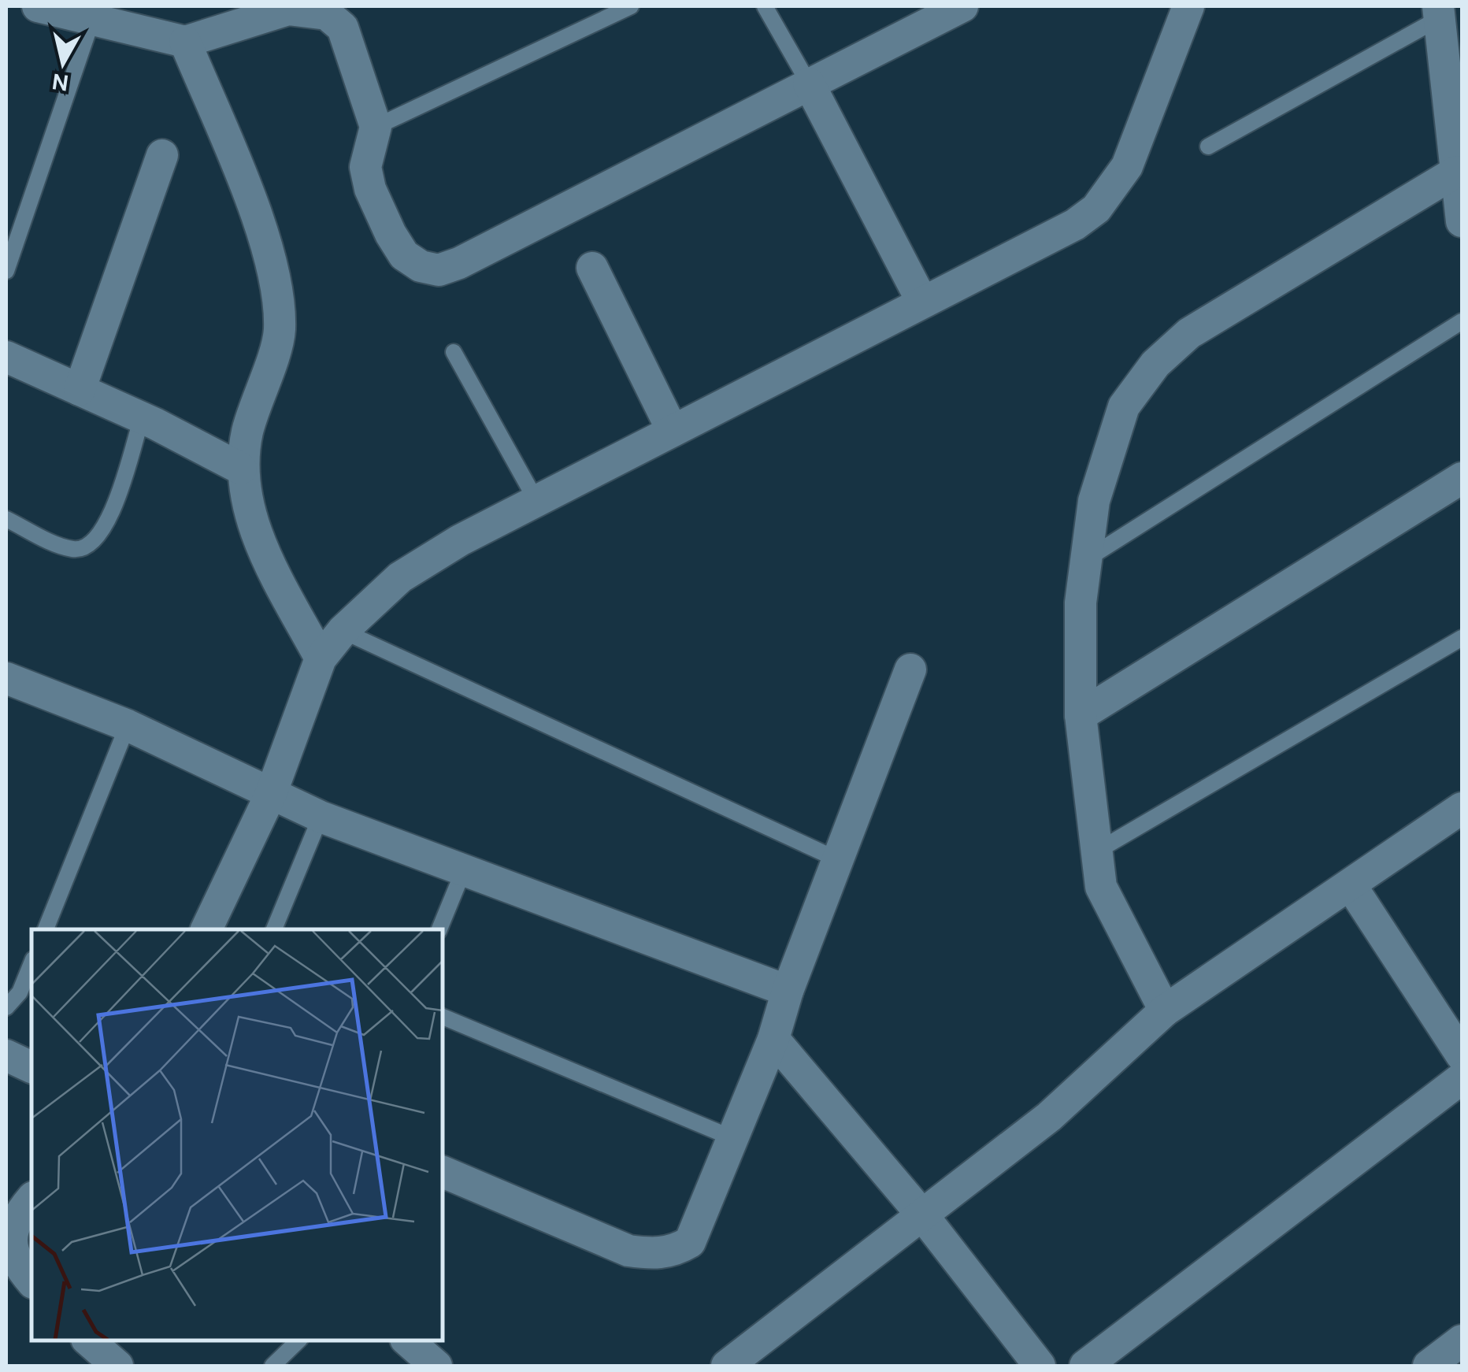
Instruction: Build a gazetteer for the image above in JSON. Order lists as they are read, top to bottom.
{
  "north": "bottom"
}
